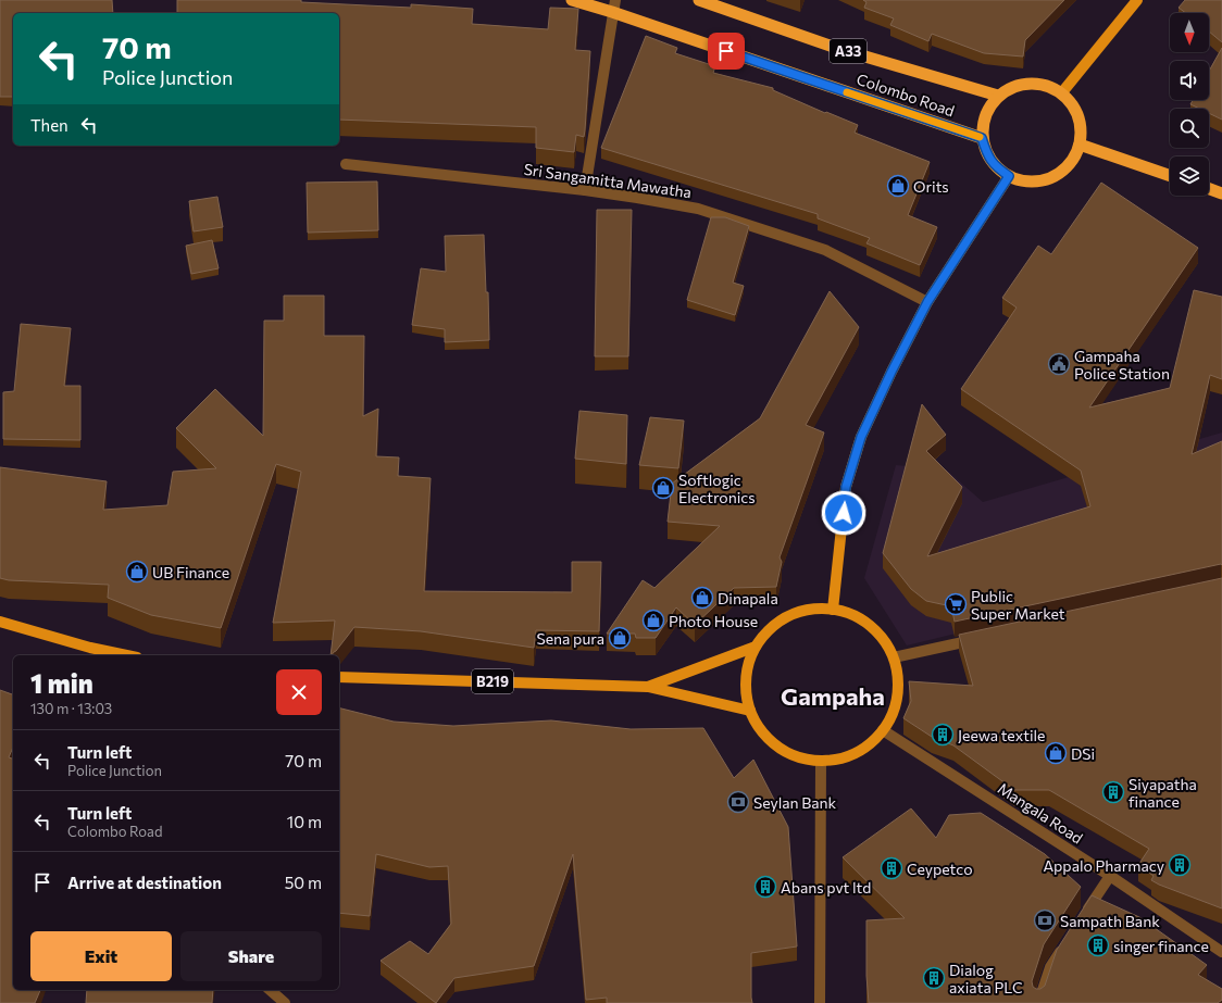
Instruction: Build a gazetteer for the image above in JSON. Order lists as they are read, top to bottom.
{
  "streets": {
    "highway": ["A33", "Colombo Road"],
    "main road": ["B219"],
    "street": ["Sri Sangamitta Mawatha", "Mangala Road"]
  },
  "crossings": [
    ["B219", "Mangala Road"]
  ],
  "districts": ["Gampaha"],
  "places": {
    "shop": [
      "Orits",
      "Softlogic Electronics",
      "UB Finance",
      "Dinapala",
      "Photo House",
      "Sena pura",
      "DSi"
    ],
    "public building": ["Gampaha Police Station"],
    "supermarket": ["Public Super Market"],
    "building": [
      "Jeewa textile",
      "Siyapatha finance",
      "Appalo Pharmacy",
      "Ceypetco",
      "Abans pvt ltd",
      "singer finance",
      "Dialog axiata PLC"
    ],
    "bank": ["Seylan Bank", "Sampath Bank"]
  },
  "north": "bottom",
  "page": {
    "turn": ["70 m", "Police Junction"],
    "then": "Then",
    "heading": ["1 min", "130 m · 13:03"],
    "list": [
      {
        "name": "Turn left",
        "note": "Police Junction",
        "value": "70 m"
      },
      {
        "name": "Turn left",
        "note": "Colombo Road",
        "value": "10 m"
      },
      {
        "name": "Arrive at destination",
        "value": "50 m"
      }
    ],
    "buttons": ["Exit", "Share"]
  }
}
